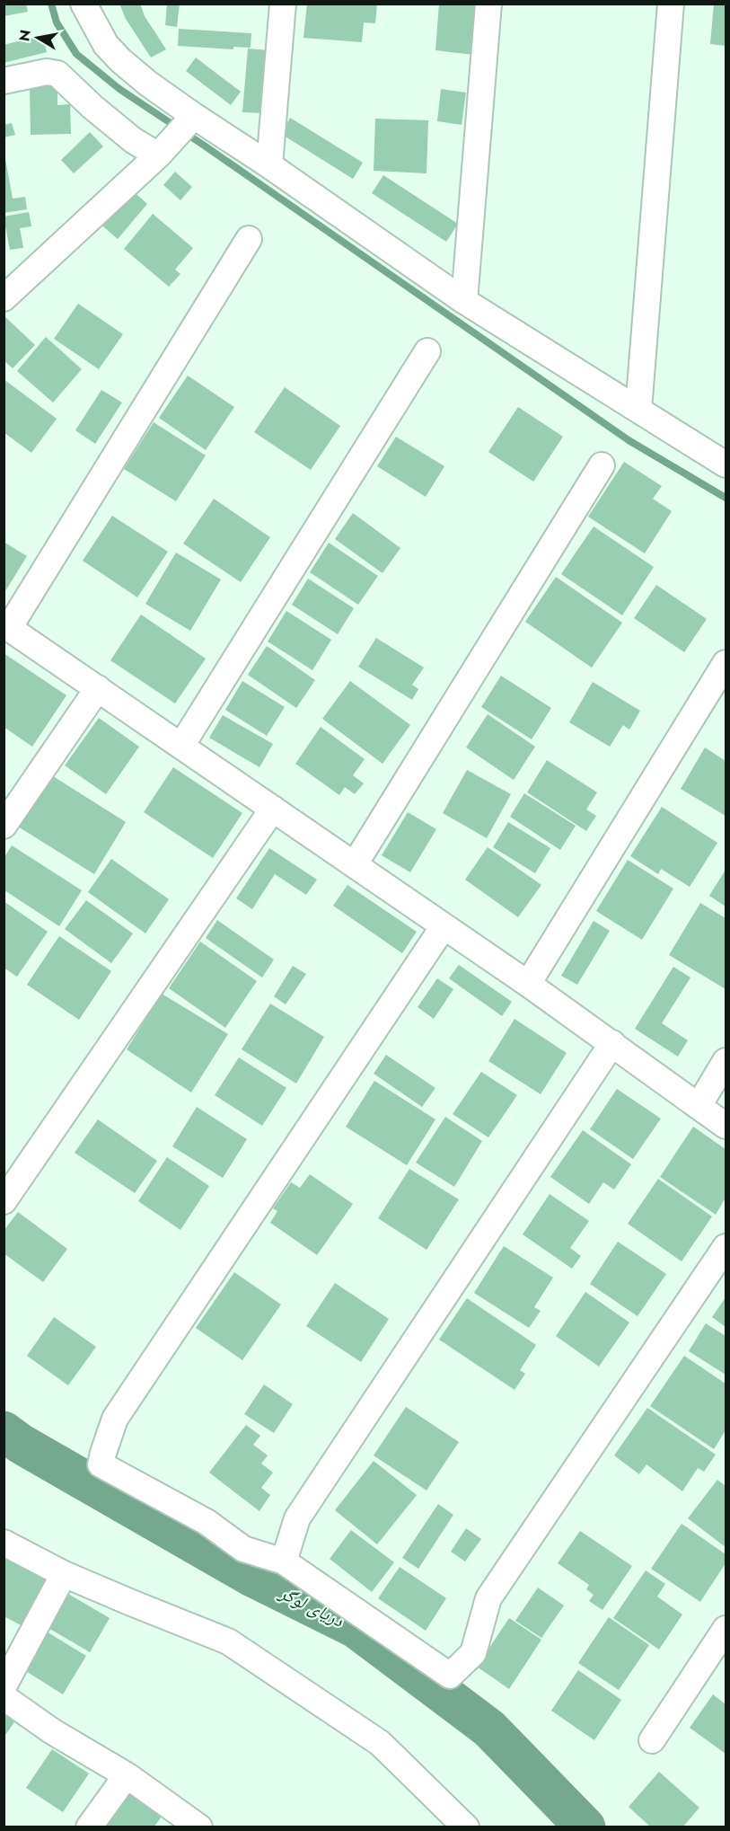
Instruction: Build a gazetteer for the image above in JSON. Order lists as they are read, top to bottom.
{
  "water": ["دریای لوگر"],
  "north": "left"
}
